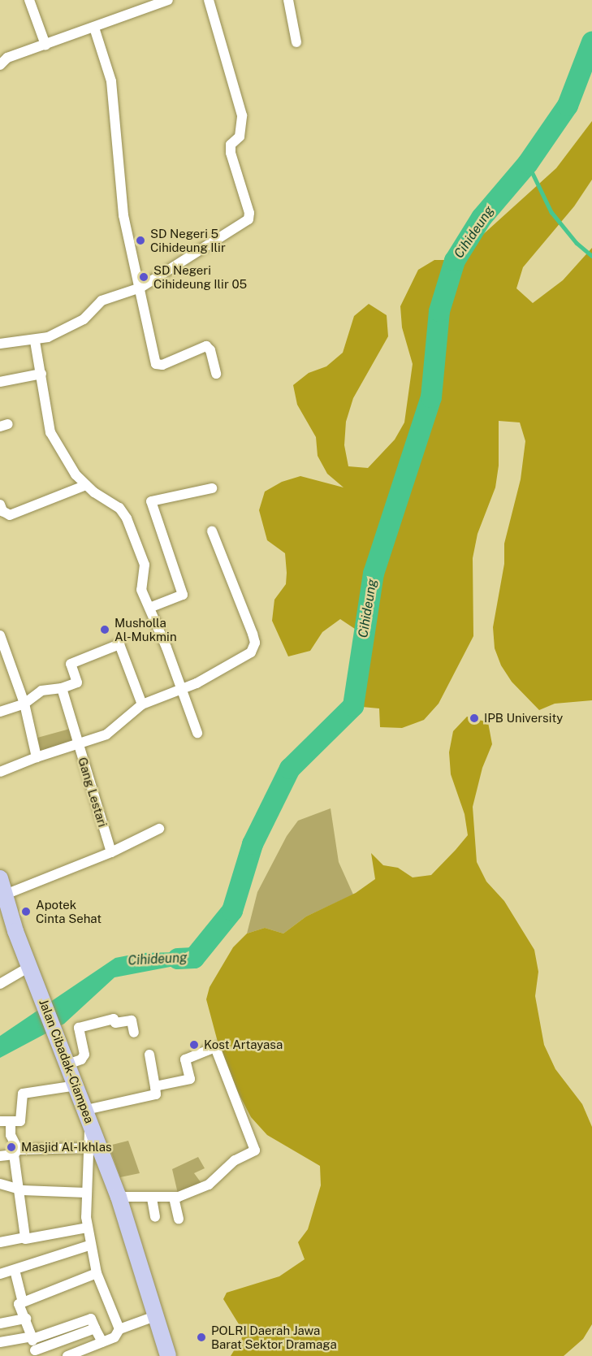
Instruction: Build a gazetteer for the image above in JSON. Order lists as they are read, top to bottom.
{
  "streets": {
    "highway": ["Jalan Cibadak-Ciampea"],
    "street": ["Gang Lestari"]
  },
  "water": ["Cihideung"],
  "places": [
    "SD Negeri 5 Cihideung Ilir",
    "SD Negeri Cihideung Ilir 05",
    "Musholla Al-Mukmin",
    "IPB University",
    "Apotek Cinta Sehat",
    "Kost Artayasa",
    "Masjid Al-Ikhlas",
    "POLRI Daerah Jawa Barat Sektor Dramaga"
  ]
}
